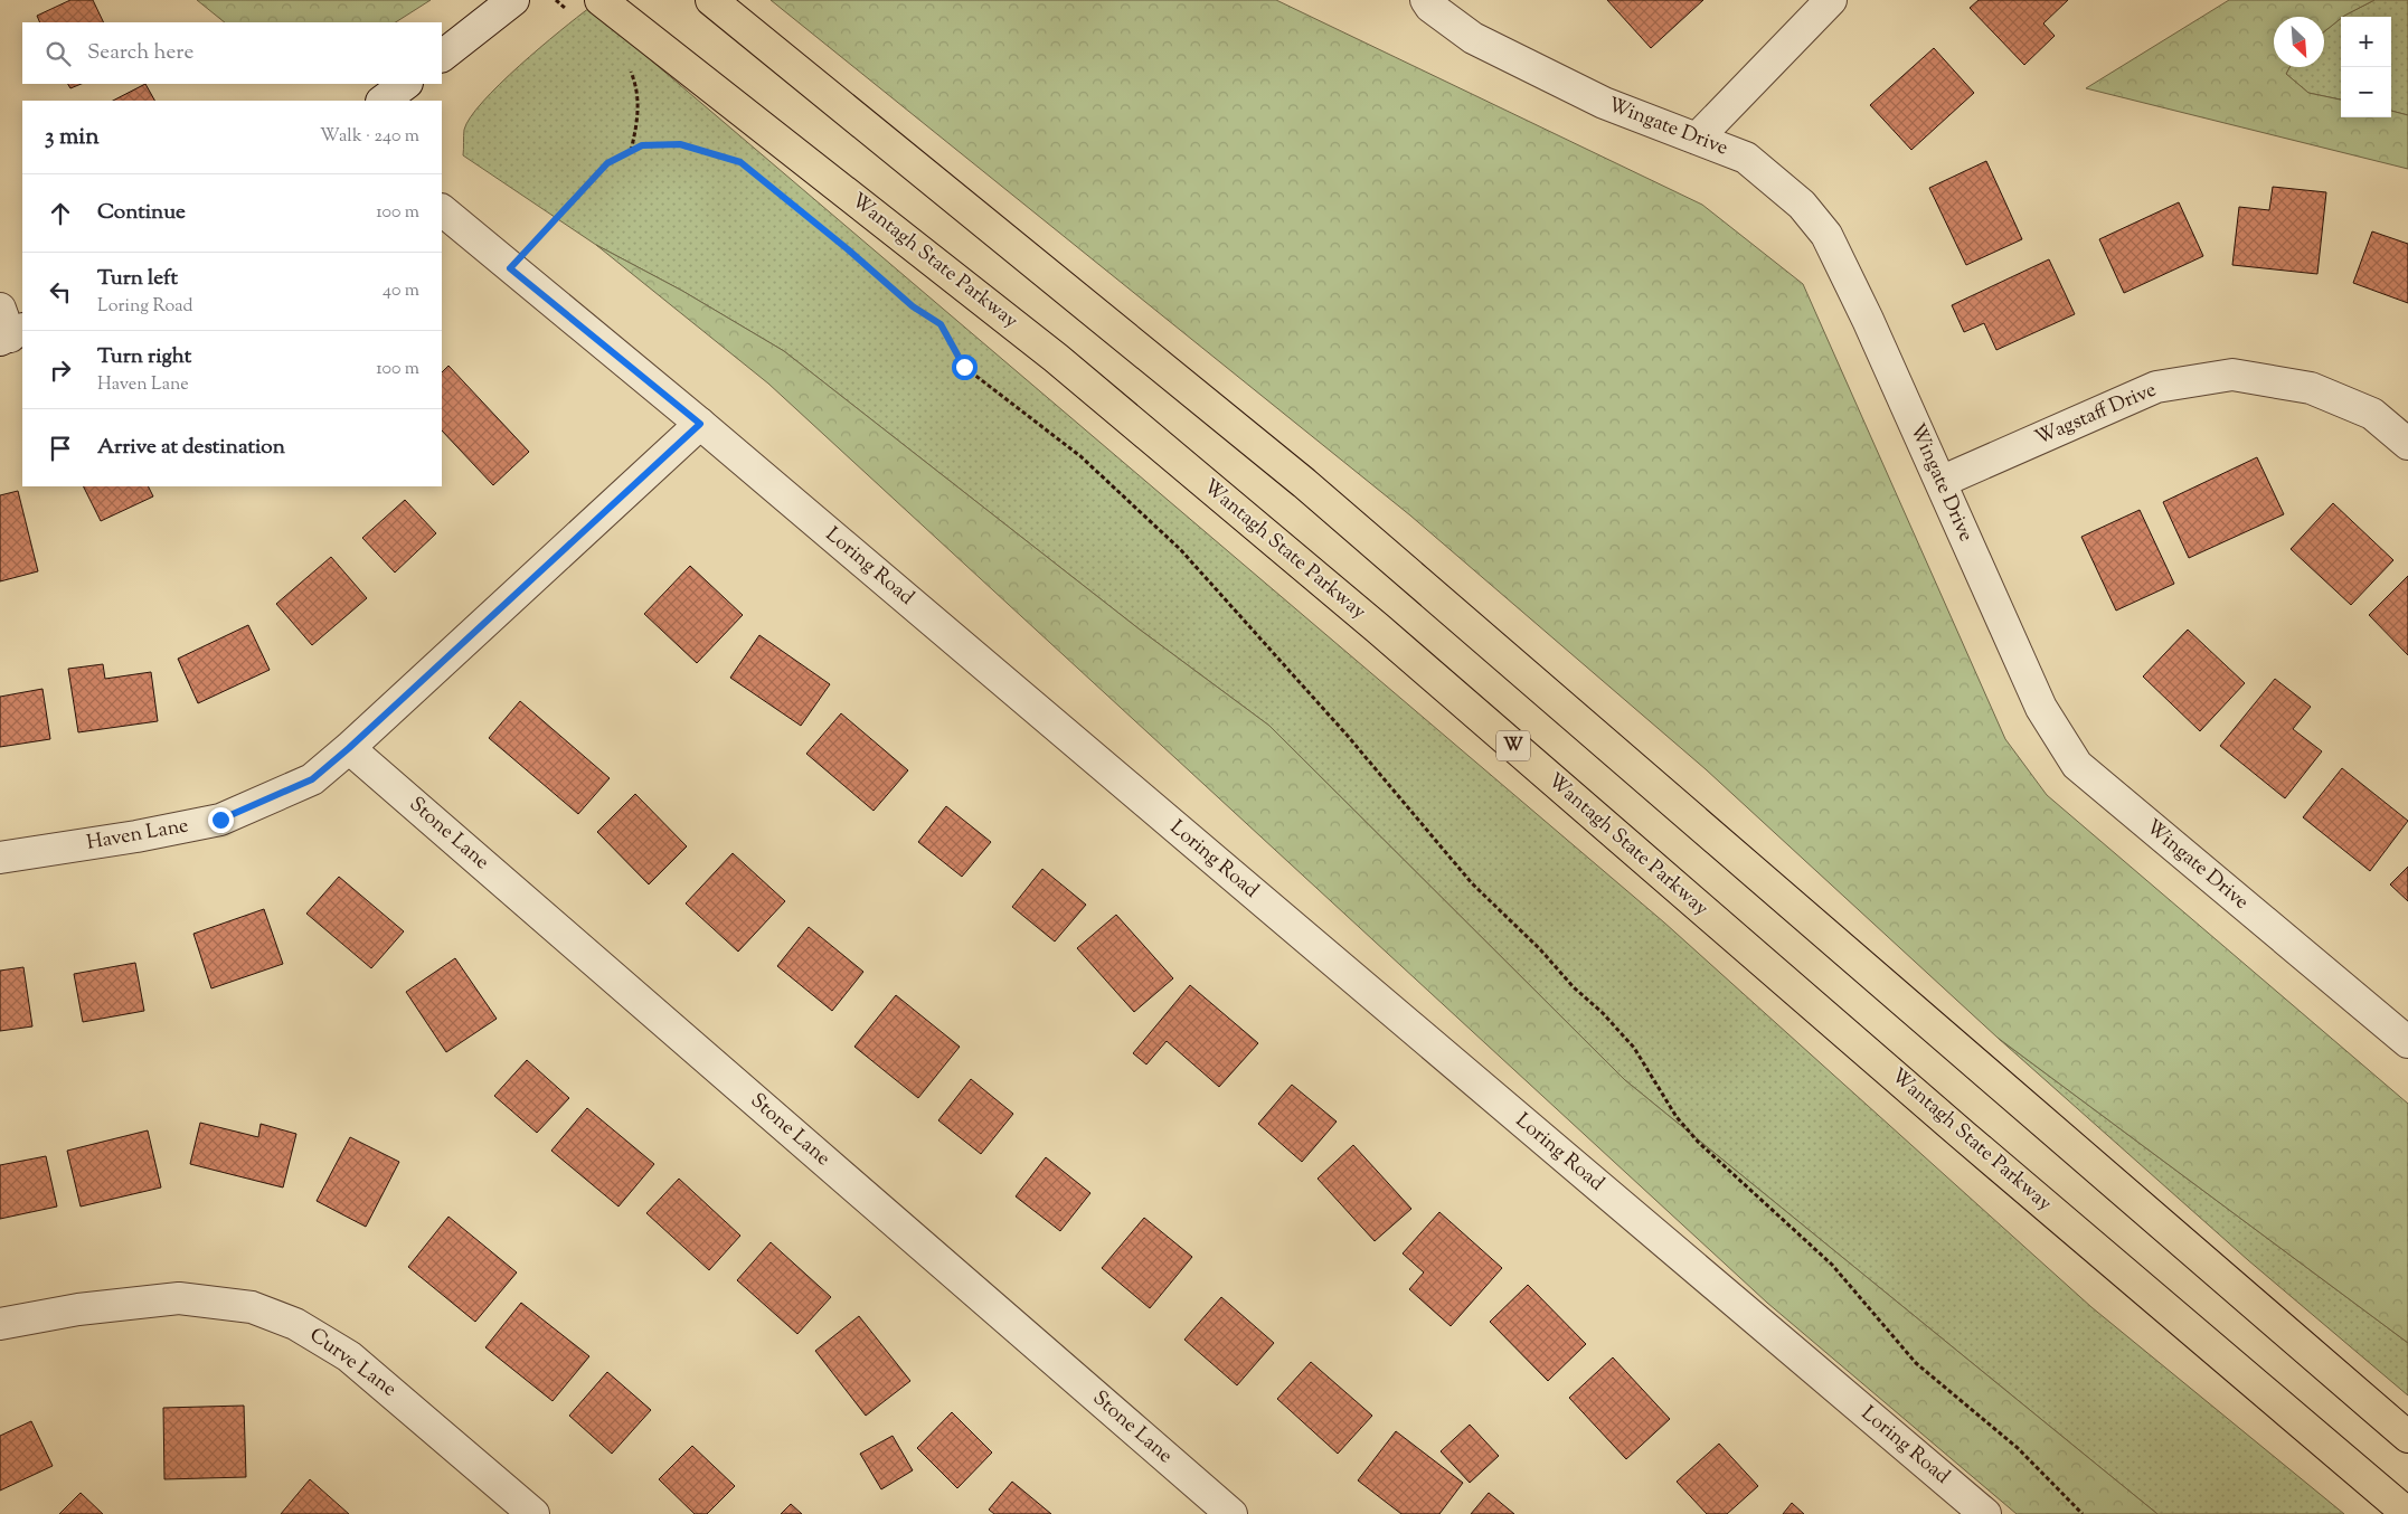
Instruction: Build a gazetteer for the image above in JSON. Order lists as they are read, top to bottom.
{
  "streets": {
    "highway": ["Wantagh State Parkway", "W"],
    "street": [
      "Wingate Drive",
      "Wagstaff Drive",
      "Loring Road",
      "Stone Lane",
      "Haven Lane",
      "Curve Lane"
    ]
  },
  "crossings": [
    ["Wingate Drive", "Wagstaff Drive"],
    ["Loring Road", "Haven Lane"],
    ["Stone Lane", "Haven Lane"]
  ],
  "north": "bottom right",
  "page": {
    "map_buttons": ["+", "−"],
    "search": "Search here",
    "heading": ["3 min", "Walk · 240 m"],
    "list": [
      ["Continue", "100 m"],
      ["Turn left", "Loring Road", "40 m"],
      ["Turn right", "Haven Lane", "100 m"],
      "Arrive at destination"
    ]
  }
}
